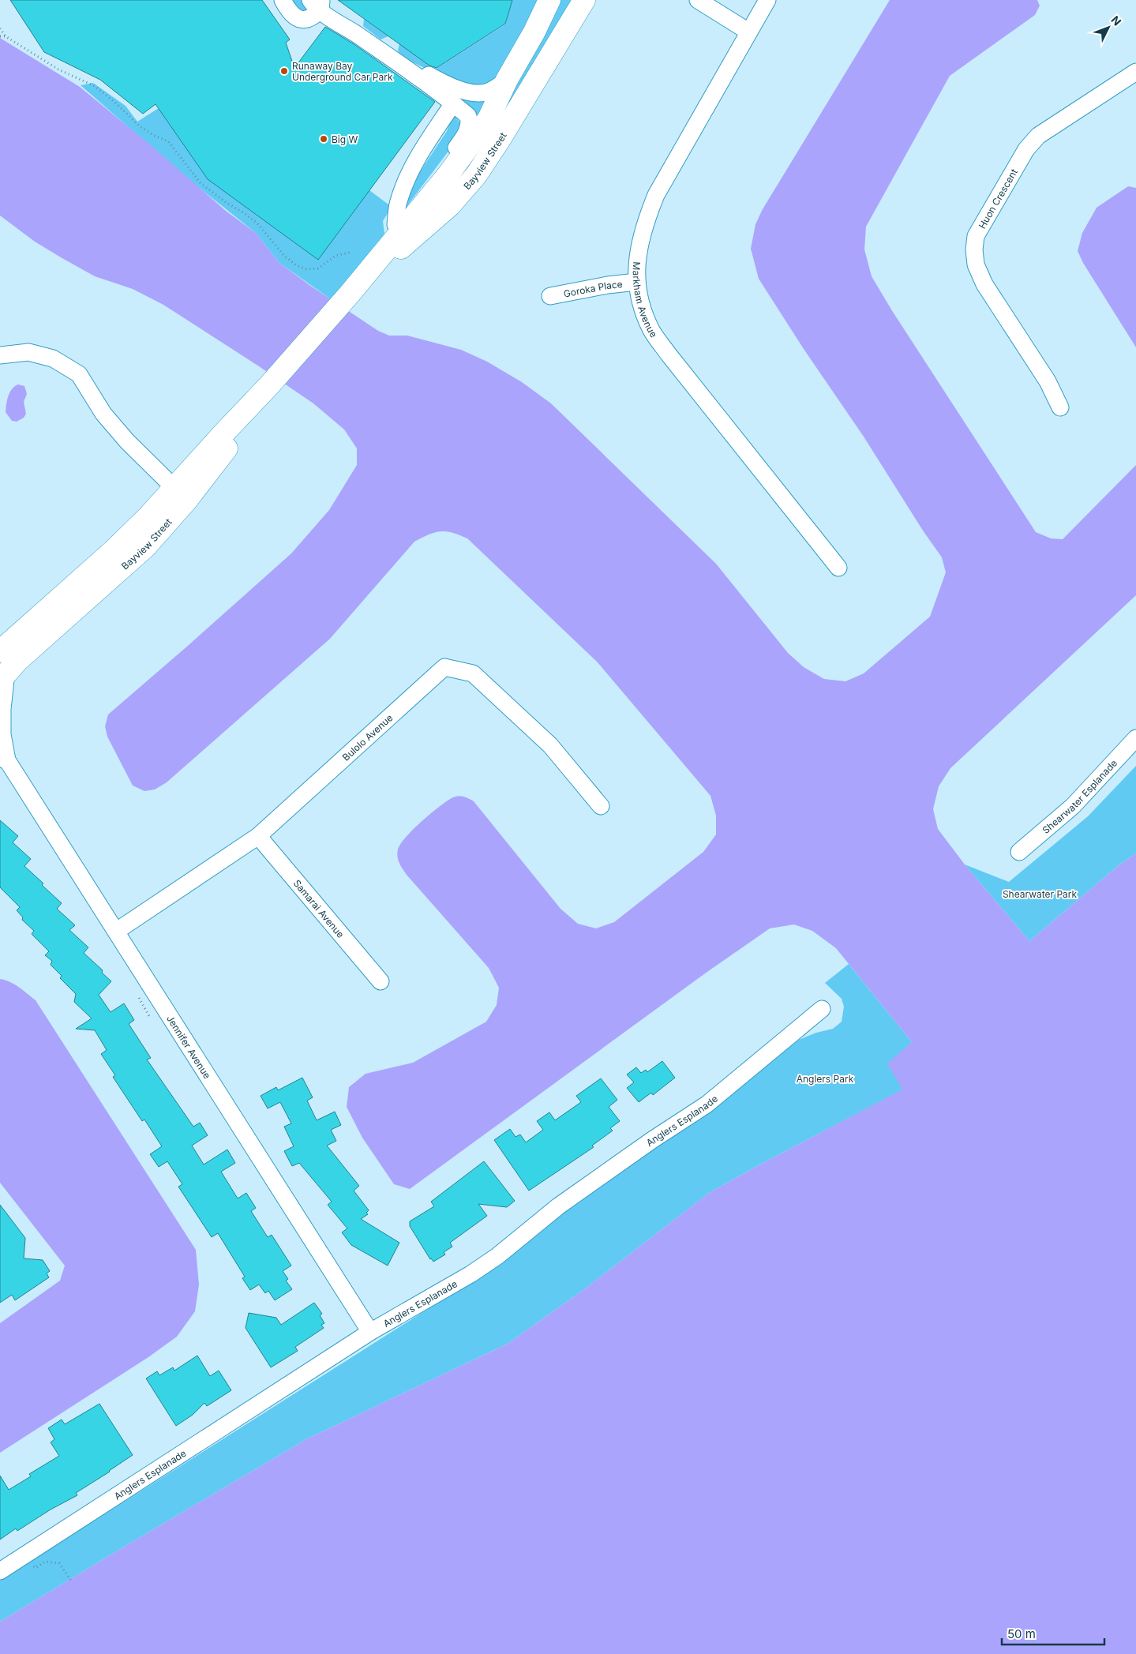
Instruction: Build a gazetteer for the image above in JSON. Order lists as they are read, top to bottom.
{
  "streets": {
    "main road": ["Bayview Street"],
    "street": [
      "Huon Crescent",
      "Goroka Place",
      "Markham Avenue",
      "Bulolo Avenue",
      "Shearwater Esplanade",
      "Samarai Avenue",
      "Jennifer Avenue",
      "Anglers Esplanade"
    ]
  },
  "crossings": [
    ["Bayview Street", "Jennifer Avenue"],
    ["Goroka Place", "Markham Avenue"],
    ["Bulolo Avenue", "Samarai Avenue"],
    ["Bulolo Avenue", "Jennifer Avenue"],
    ["Jennifer Avenue", "Anglers Esplanade"]
  ],
  "parks": ["Shearwater Park", "Anglers Park"],
  "places": ["Runaway Bay Underground Car Park", "Big W"],
  "scale_bar": "50 m",
  "north": "top right"
}
